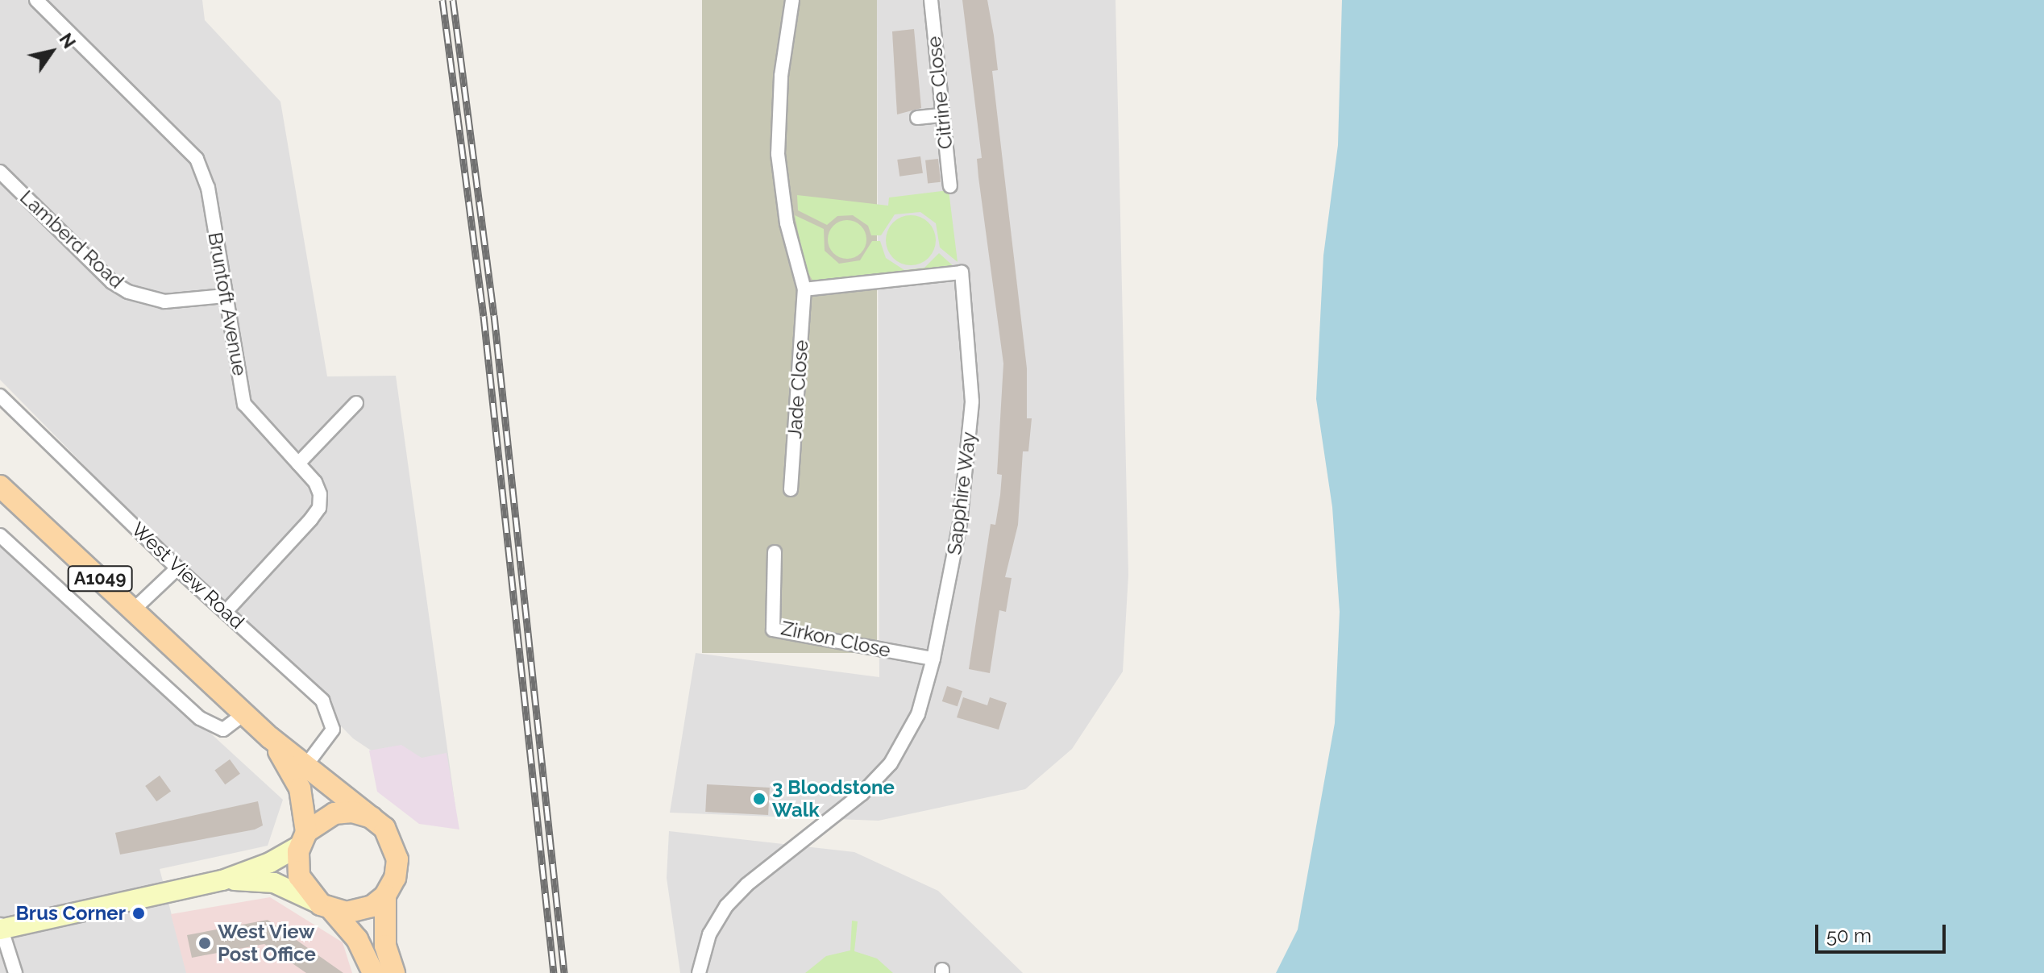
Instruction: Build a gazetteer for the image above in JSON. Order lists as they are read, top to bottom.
{
  "streets": {
    "main road": ["A1049"],
    "street": [
      "Citrine Close",
      "Lamberd Road",
      "Bruntoft Avenue",
      "Jade Close",
      "Sapphire Way",
      "West View Road",
      "Zirkon Close"
    ]
  },
  "crossings": [
    ["Lamberd Road", "Bruntoft Avenue"],
    ["Bruntoft Avenue", "West View Road"],
    ["Jade Close", "Sapphire Way"],
    ["Sapphire Way", "Zirkon Close"],
    ["West View Road", "A1049"]
  ],
  "places": ["3 Bloodstone Walk", "Brus Corner", "West View Post Office"],
  "scale_bar": "50 m",
  "north": "top right"
}
